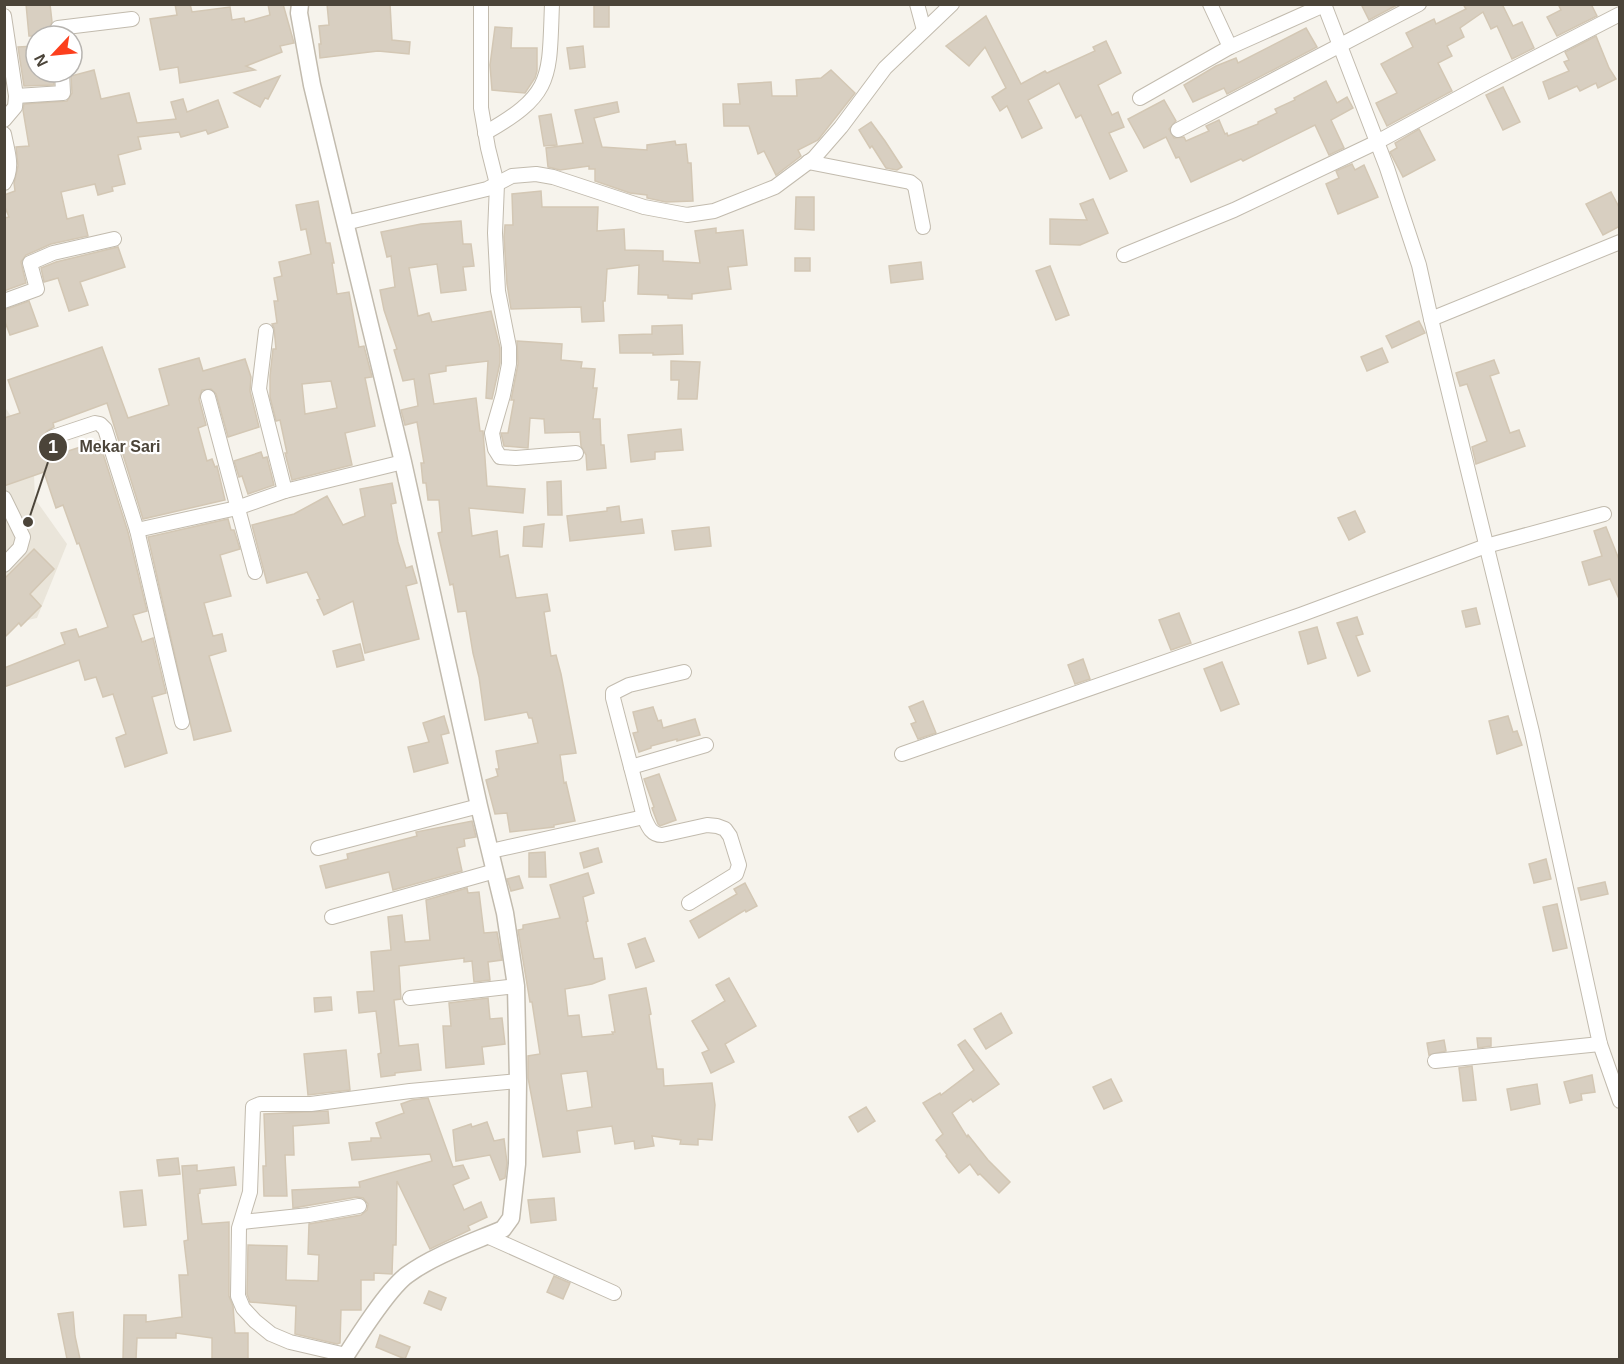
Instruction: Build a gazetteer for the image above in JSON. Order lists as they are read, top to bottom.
{
  "places": ["Mekar Sari"],
  "north": "bottom left"
}
